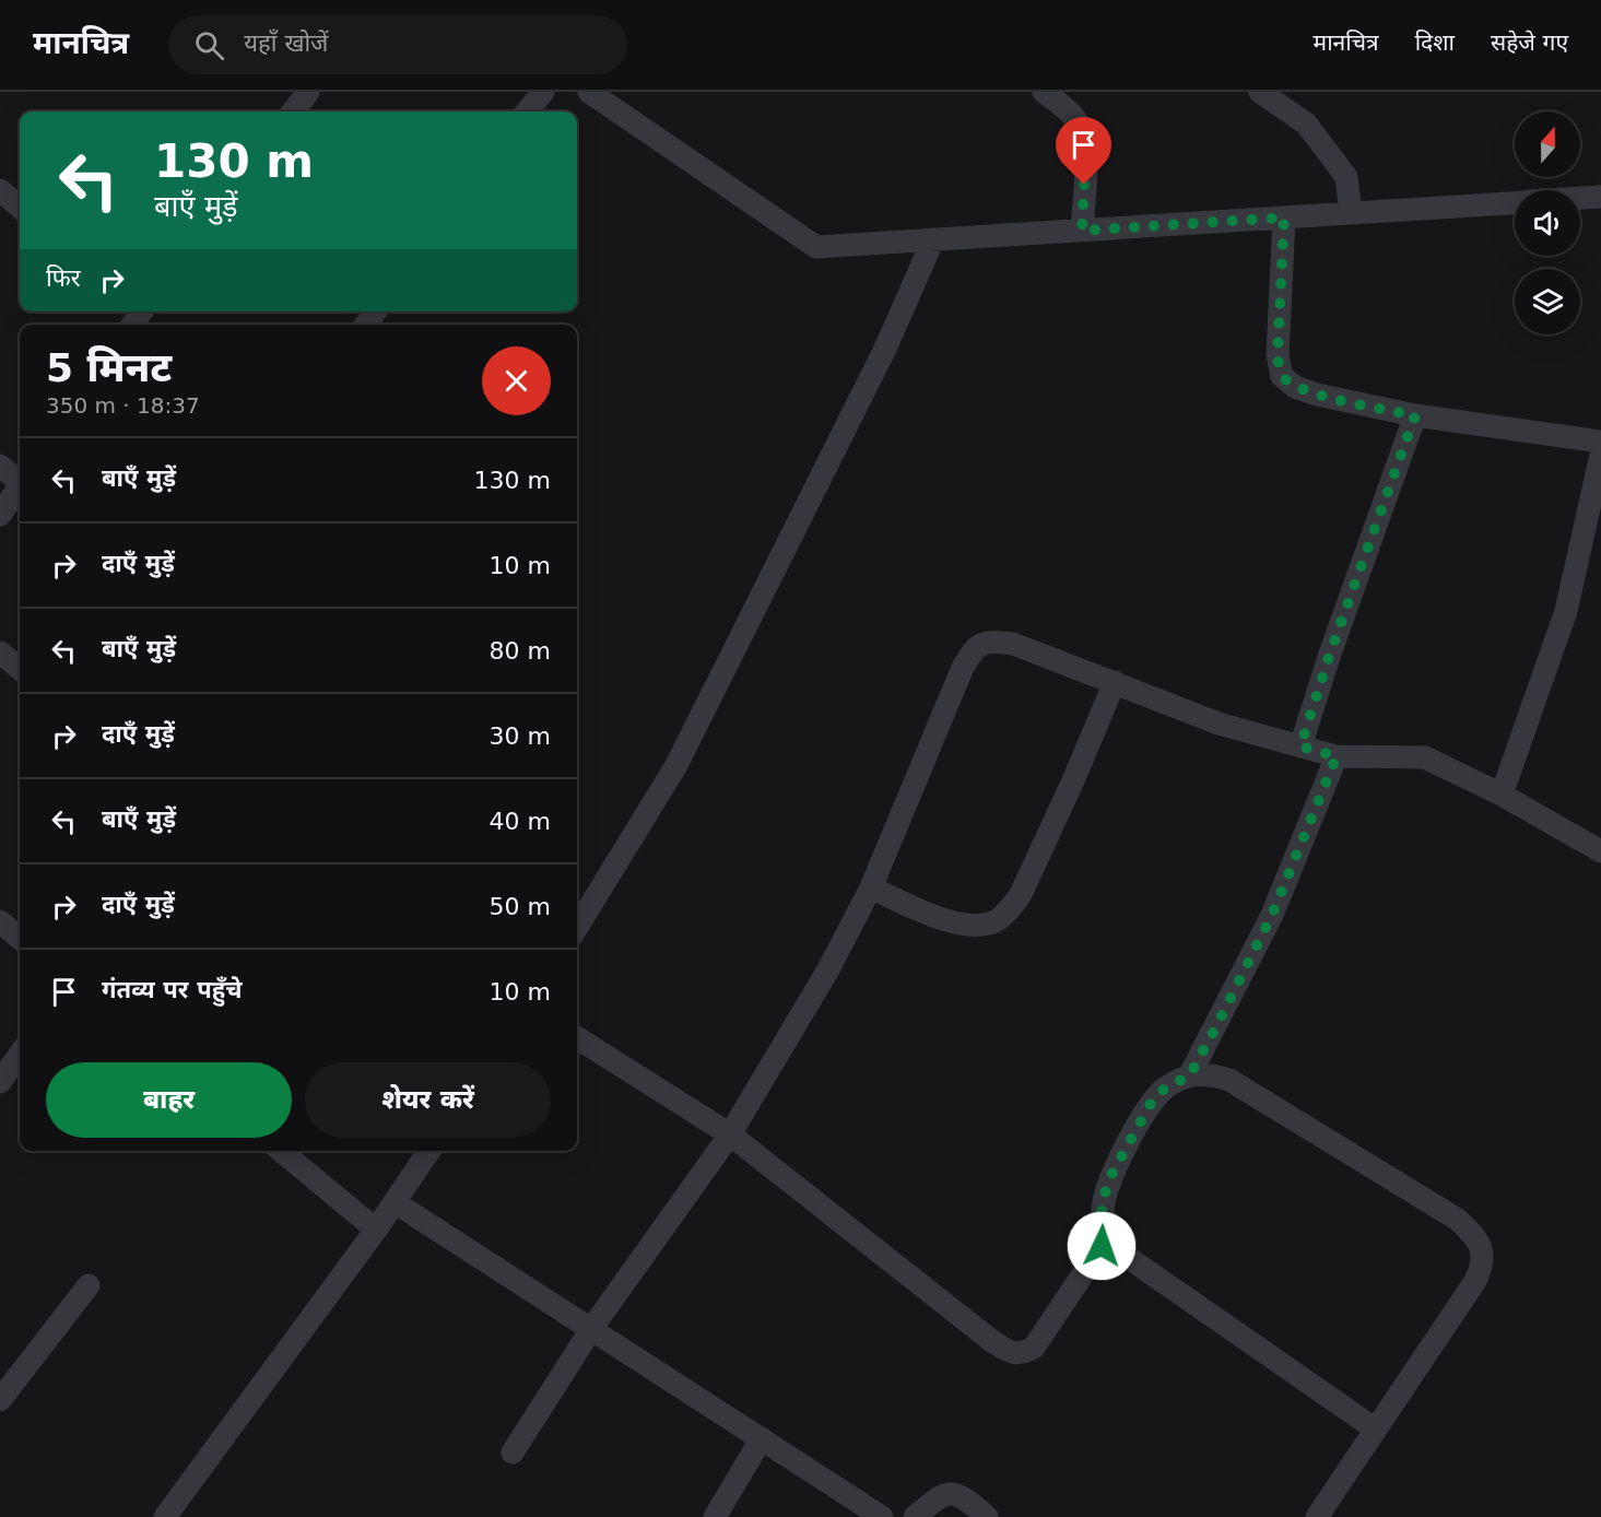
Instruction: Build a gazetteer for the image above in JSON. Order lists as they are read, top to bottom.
{
  "north": "top",
  "page": {
    "header": "मानचित्र",
    "search": "यहाँ खोजें",
    "nav": ["मानचित्र", "दिशा", "सहेजे गए"],
    "turn": ["130 m", "बाएँ मुड़ें"],
    "then": "फिर",
    "heading": ["5 मिनट", "350 m · 18:37"],
    "list": [
      {
        "name": "बाएँ मुड़ें",
        "value": "130 m"
      },
      {
        "name": "दाएँ मुड़ें",
        "value": "10 m"
      },
      {
        "name": "बाएँ मुड़ें",
        "value": "80 m"
      },
      {
        "name": "दाएँ मुड़ें",
        "value": "30 m"
      },
      {
        "name": "बाएँ मुड़ें",
        "value": "40 m"
      },
      {
        "name": "दाएँ मुड़ें",
        "value": "50 m"
      },
      {
        "name": "गंतव्य पर पहुँचे",
        "value": "10 m"
      }
    ],
    "buttons": ["बाहर", "शेयर करें"]
  }
}
